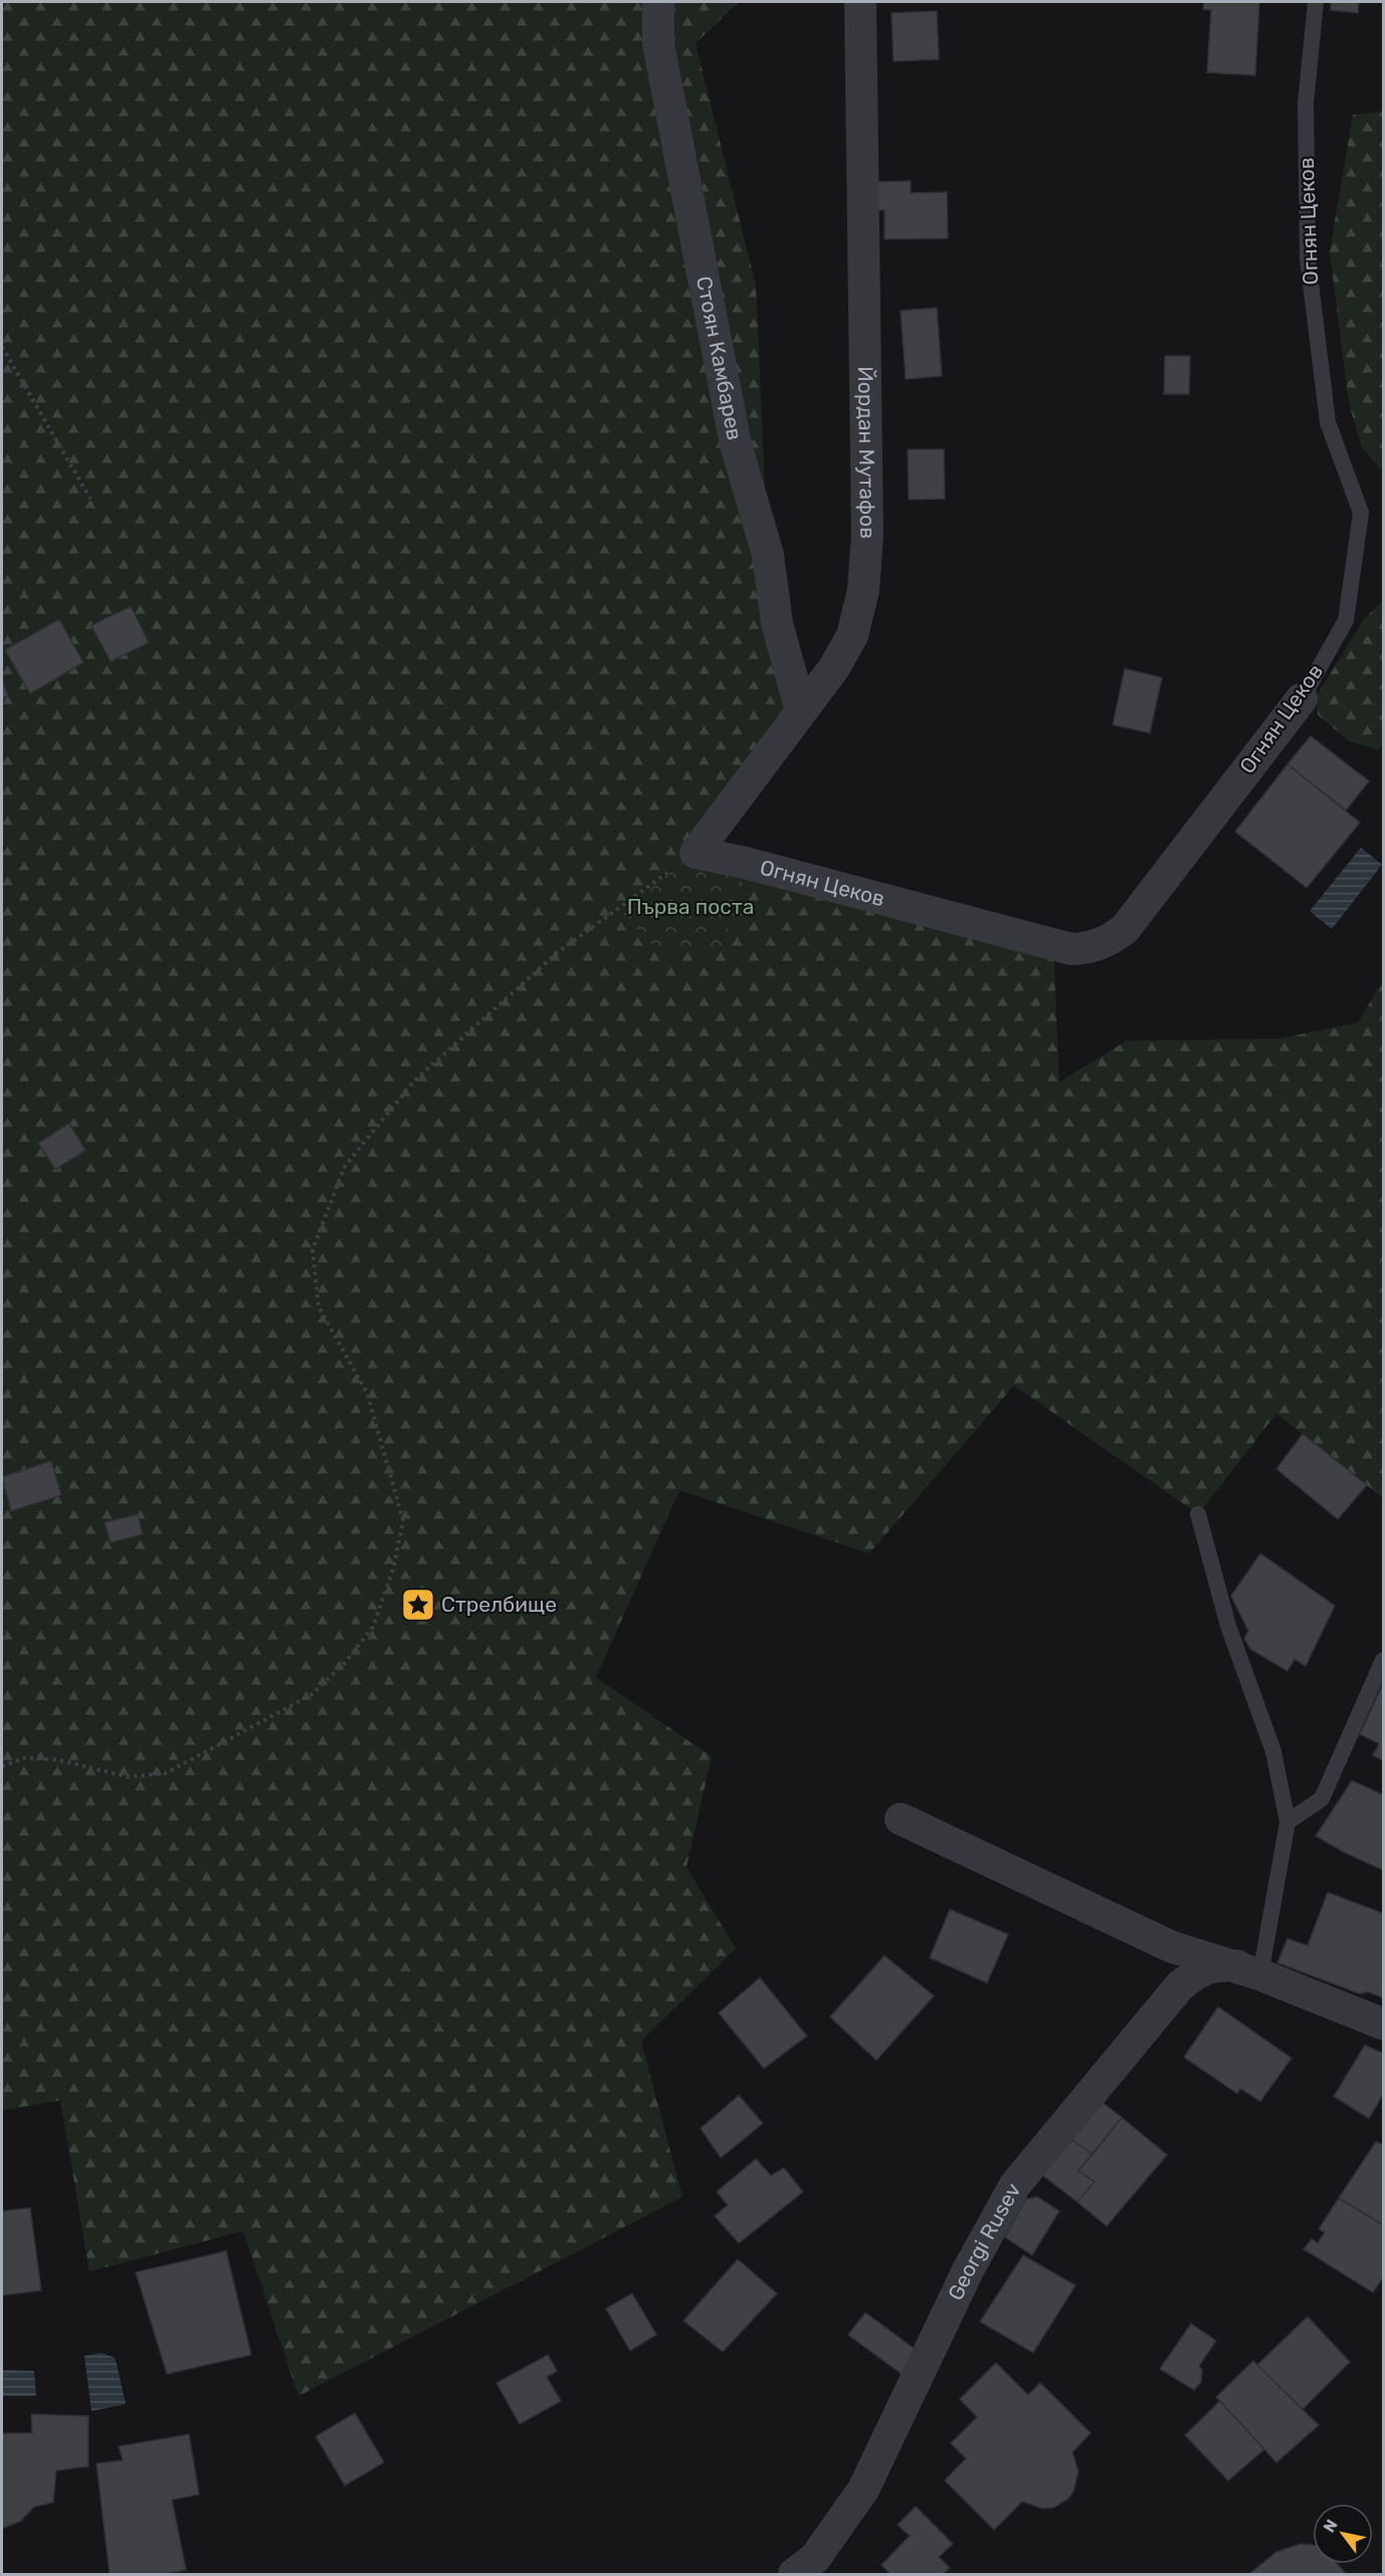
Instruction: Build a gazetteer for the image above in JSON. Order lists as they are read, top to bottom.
{
  "streets": {
    "street": [
      "Огнян Цеков",
      "Стоян Камбарев",
      "Йордан Мутафов",
      "Georgi Rusev"
    ]
  },
  "crossings": [
    ["Огнян Цеков", "Йордан Мутафов"],
    ["Стоян Камбарев", "Йордан Мутафов"]
  ],
  "parks": ["Първа поста"],
  "places": {
    "place": ["Стрелбище"]
  },
  "north": "top left"
}
